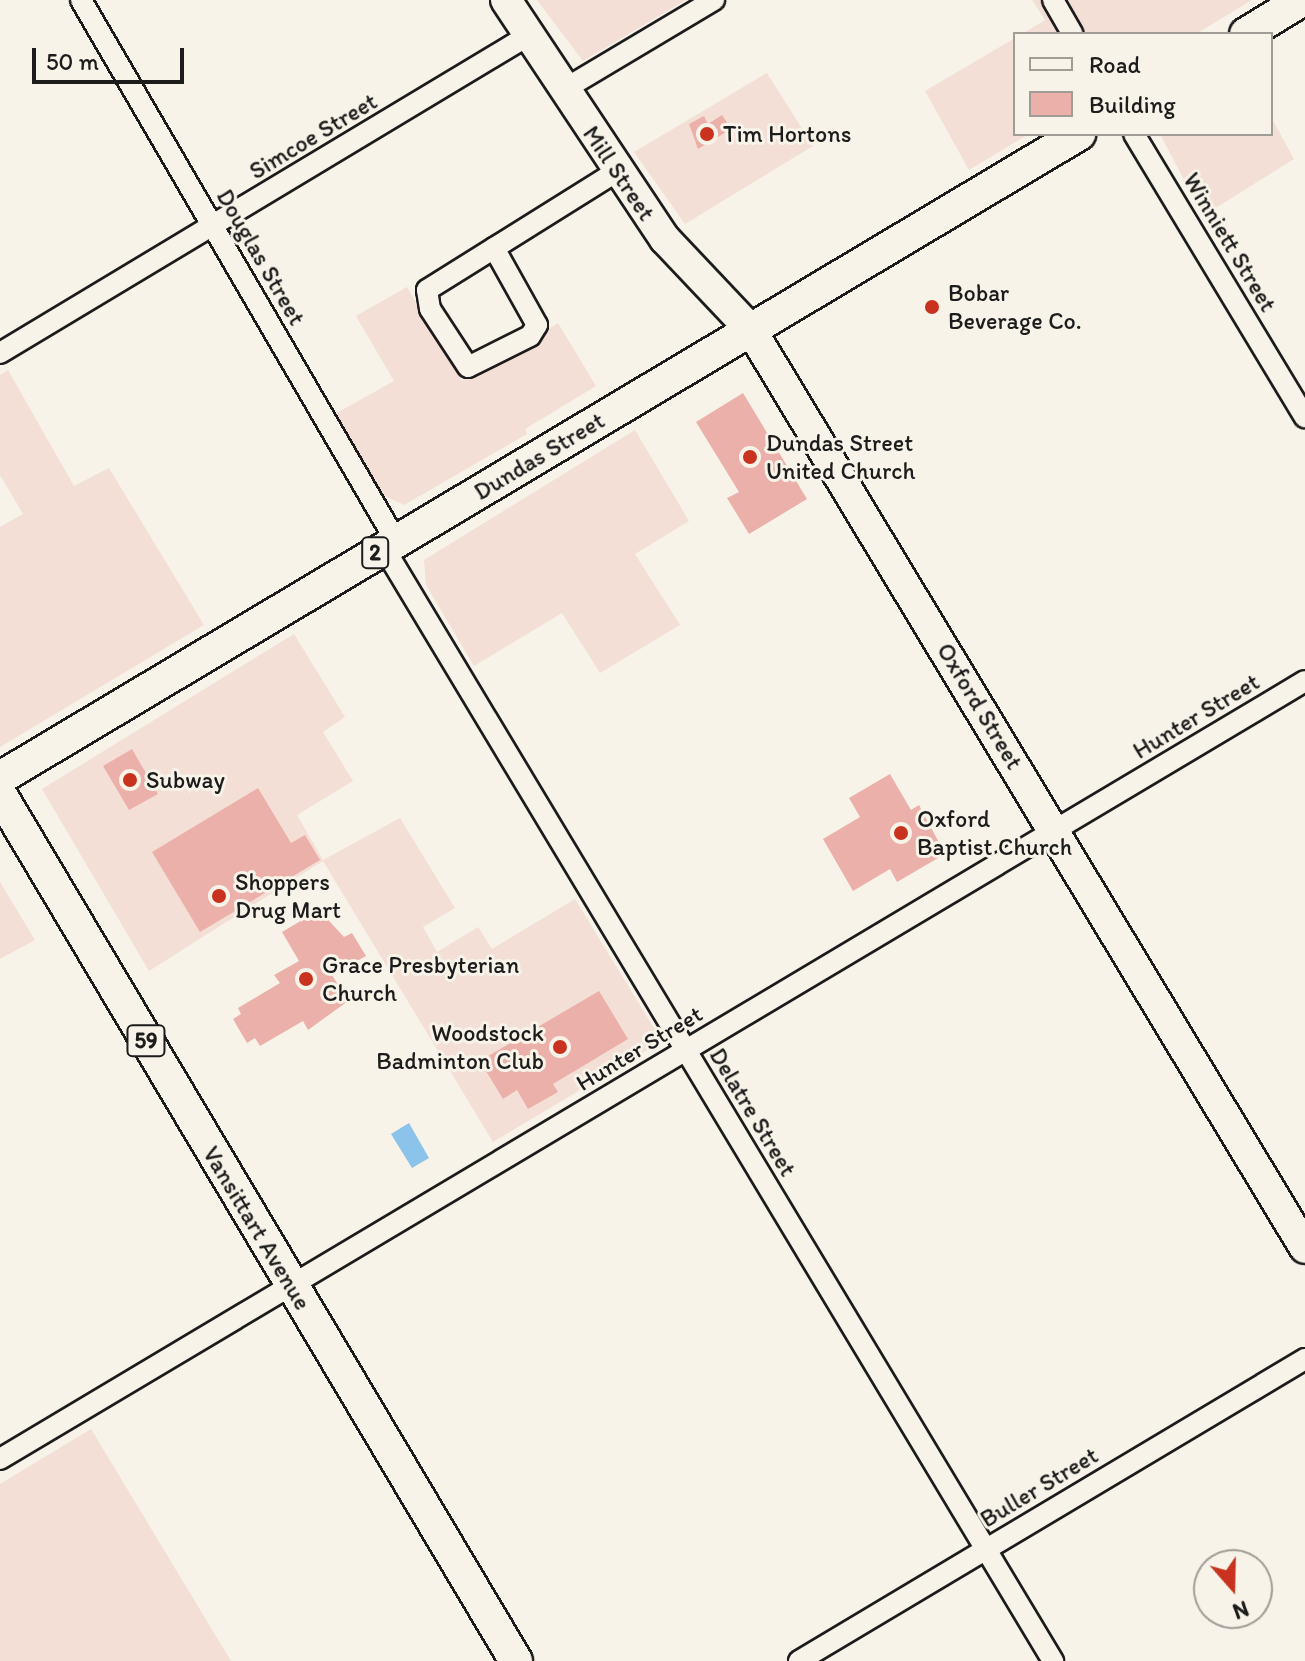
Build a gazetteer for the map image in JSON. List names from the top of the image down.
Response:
{
  "streets": {
    "main road": [
      "Mill Street",
      "Dundas Street",
      "2",
      "Oxford Street",
      "59",
      "Vansittart Avenue"
    ],
    "street": [
      "Simcoe Street",
      "Winniett Street",
      "Douglas Street",
      "Hunter Street",
      "Delatre Street",
      "Buller Street"
    ]
  },
  "crossings": [
    ["Simcoe Street", "Mill Street"],
    ["Simcoe Street", "Douglas Street"],
    ["Mill Street", "Dundas Street"],
    ["Mill Street", "Oxford Street"],
    ["Douglas Street", "Dundas Street"],
    ["Douglas Street", "Delatre Street"],
    ["Dundas Street", "Oxford Street"],
    ["Dundas Street", "Delatre Street"],
    ["Oxford Street", "Hunter Street"],
    ["Hunter Street", "Delatre Street"],
    ["Hunter Street", "Vansittart Avenue"],
    ["Delatre Street", "Buller Street"]
  ],
  "places": [
    "Tim Hortons",
    "Bobar Beverage Co.",
    "Dundas Street United Church",
    "Subway",
    "Oxford Baptist Church",
    "Shoppers Drug Mart",
    "Grace Presbyterian Church",
    "Woodstock Badminton Club"
  ],
  "legend": ["Road", "Building"],
  "scale_bar": "50 m",
  "north": "bottom"
}
